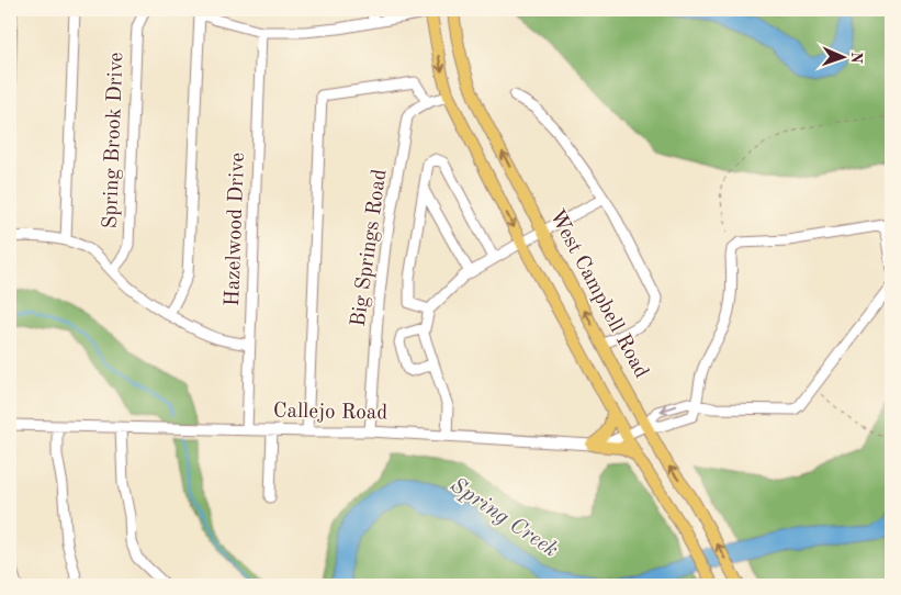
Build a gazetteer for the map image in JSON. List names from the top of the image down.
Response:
{
  "streets": {
    "main road": ["West Campbell Road"],
    "street": [
      "Spring Brook Drive",
      "Hazelwood Drive",
      "Big Springs Road",
      "Callejo Road"
    ]
  },
  "crossings": [
    ["Hazelwood Drive", "Callejo Road"],
    ["Big Springs Road", "West Campbell Road"],
    ["Big Springs Road", "Callejo Road"],
    ["West Campbell Road", "Callejo Road"]
  ],
  "water": ["Spring Creek"],
  "north": "right"
}
